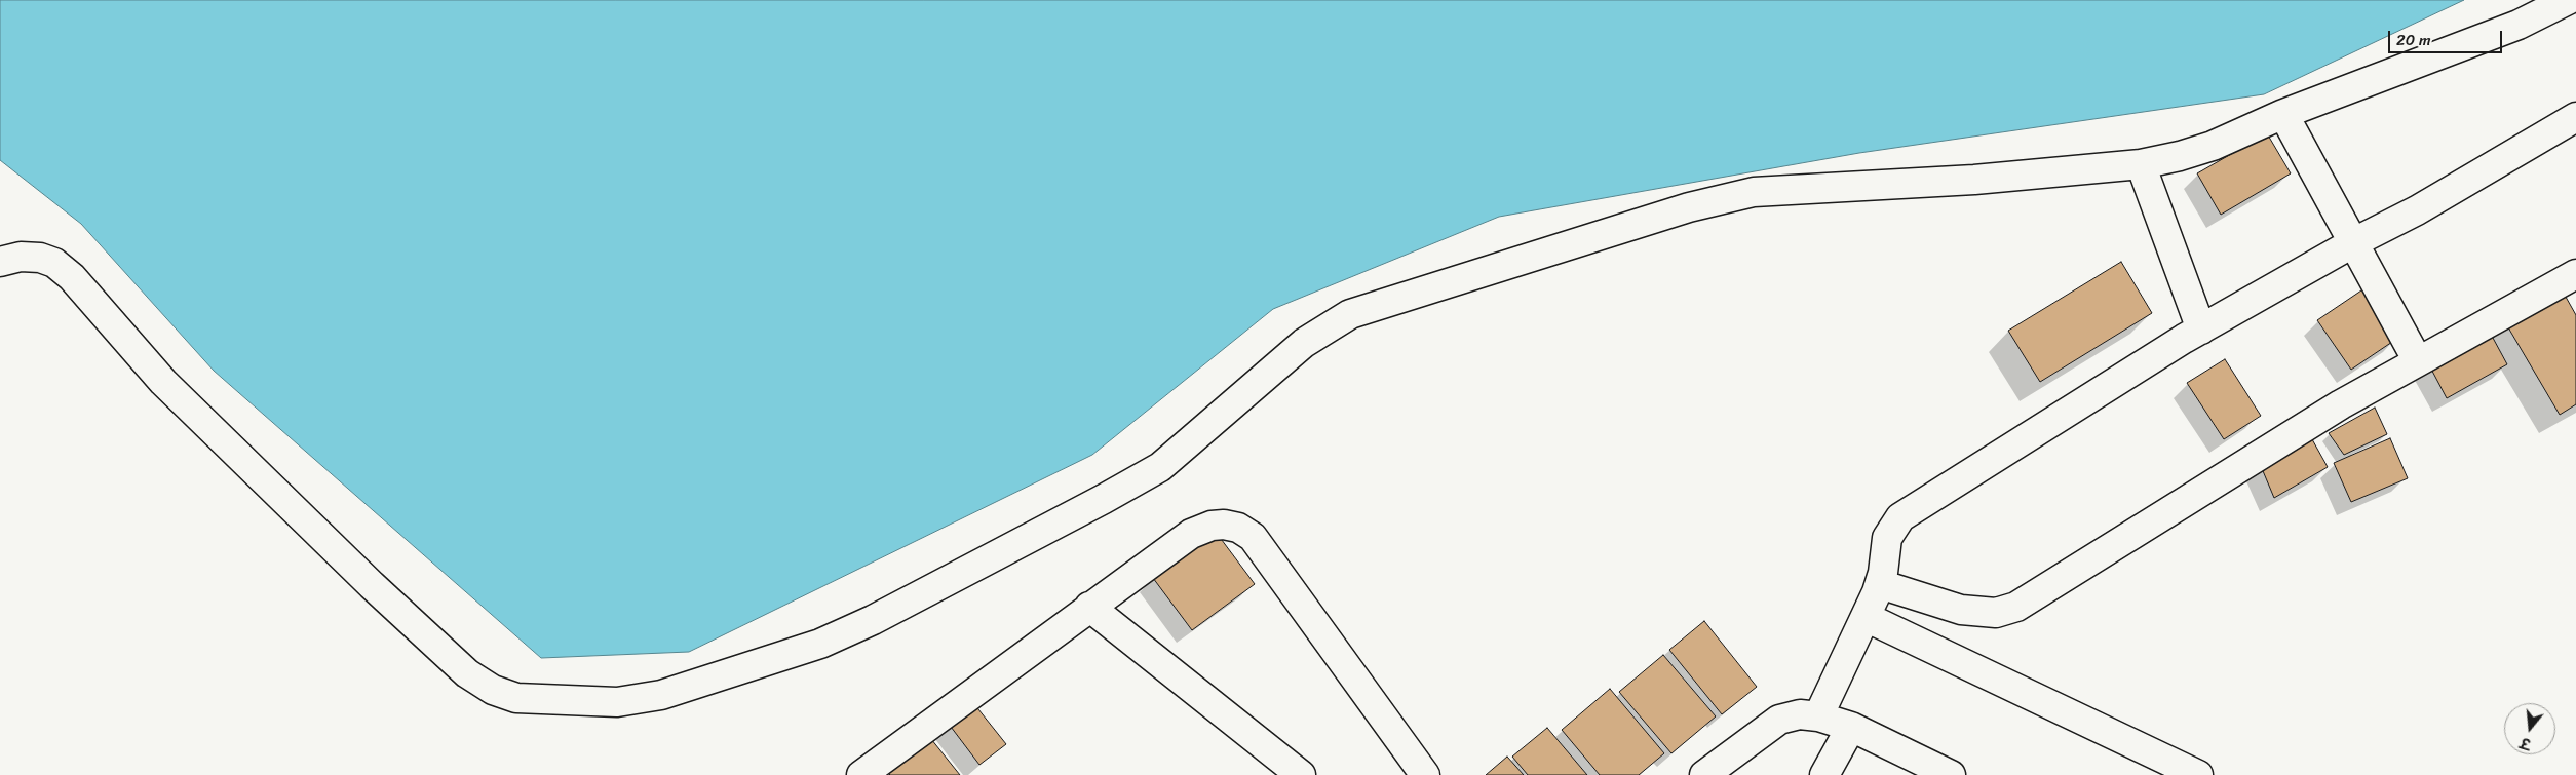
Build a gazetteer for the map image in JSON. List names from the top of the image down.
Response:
{
  "scale_bar": "20 m",
  "north": "bottom"
}
